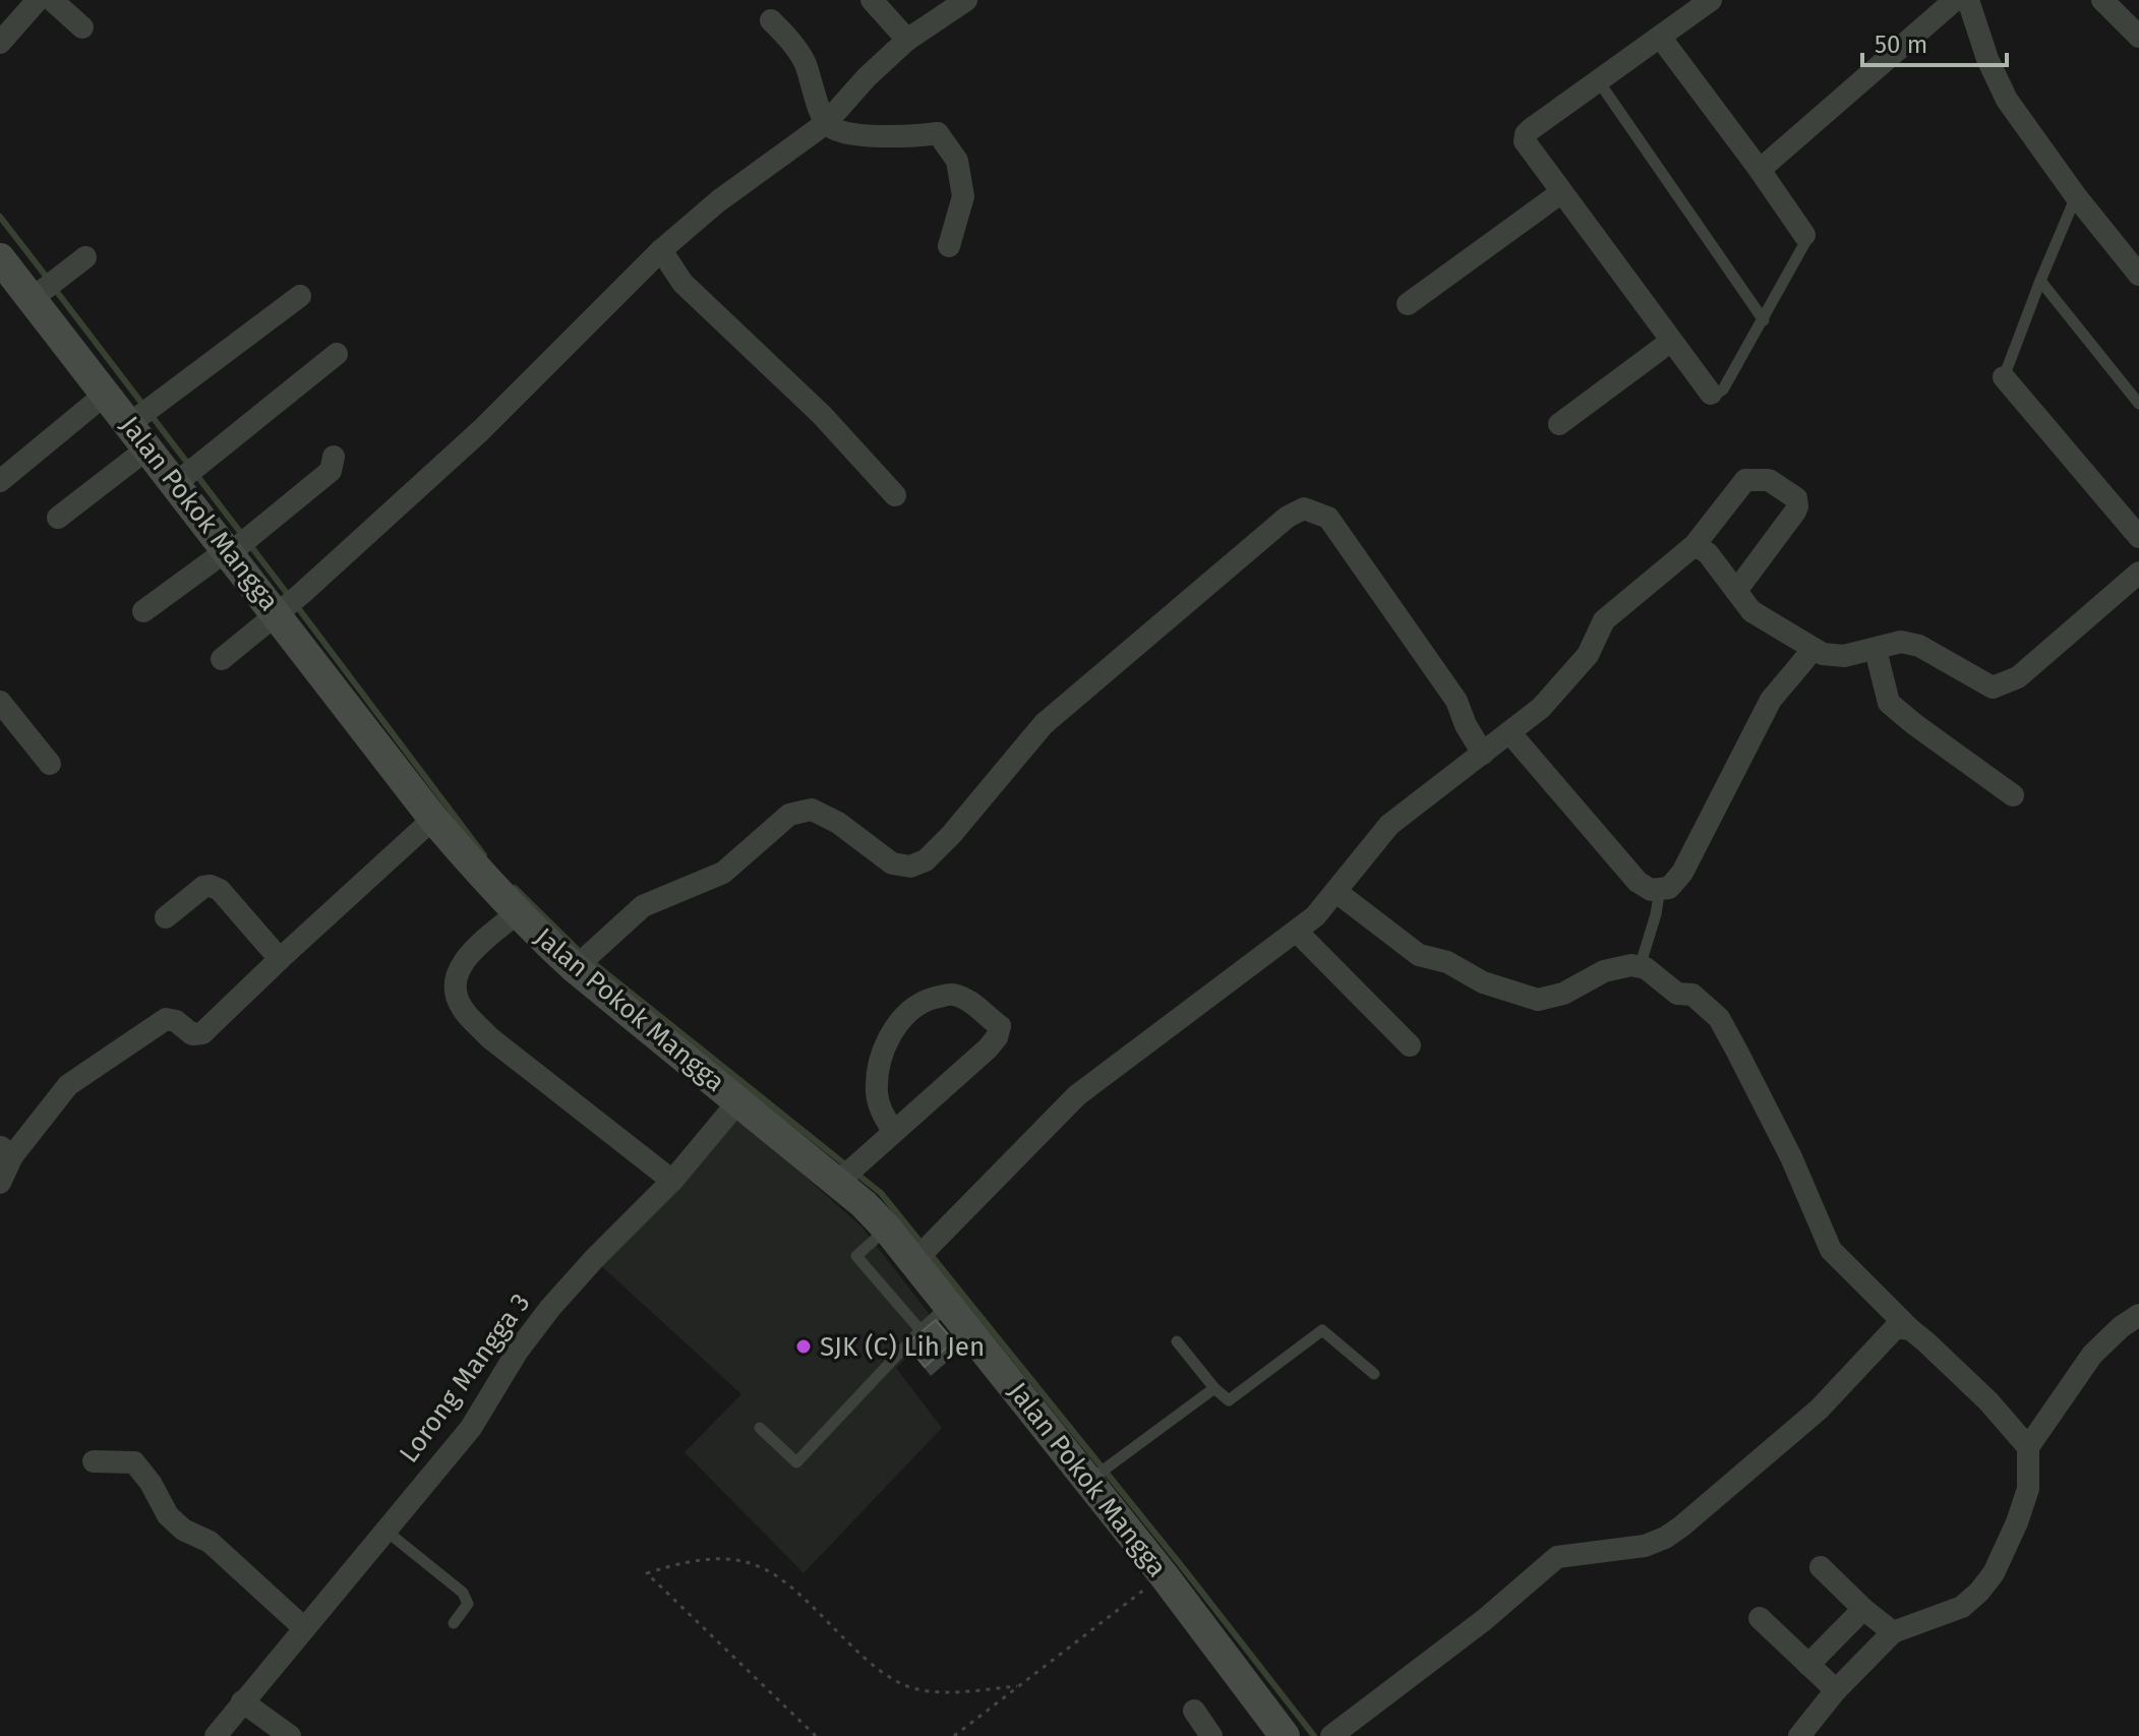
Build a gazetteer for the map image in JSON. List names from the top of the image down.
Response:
{
  "streets": {
    "main road": ["Jalan Pokok Mangga"],
    "street": ["Lorong Mangga 3"]
  },
  "crossings": [
    ["Jalan Pokok Mangga", "Lorong Mangga 3"]
  ],
  "places": ["SJK (C) Lih Jen"],
  "scale_bar": "50 m"
}
